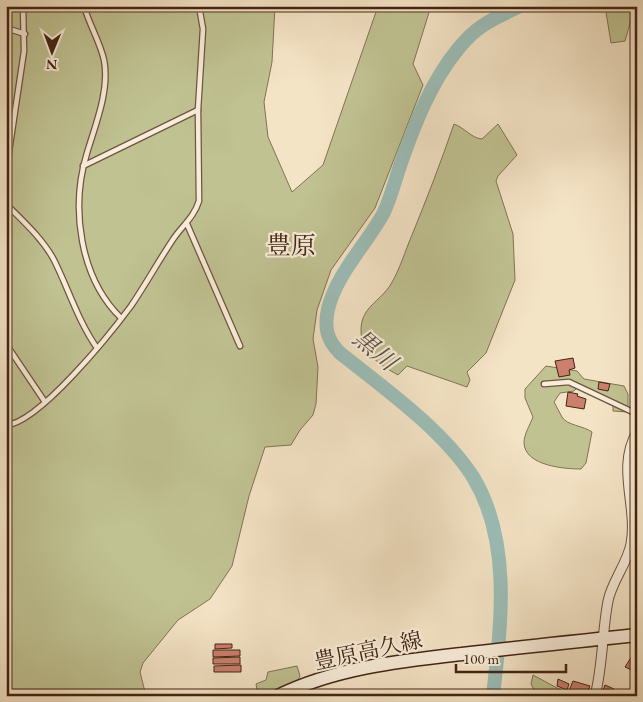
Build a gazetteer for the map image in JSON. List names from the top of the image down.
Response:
{
  "streets": {
    "main road": ["豊原高久線"]
  },
  "districts": ["豊原"],
  "water": ["黒川"],
  "scale_bar": "100 m",
  "north": "bottom"
}
